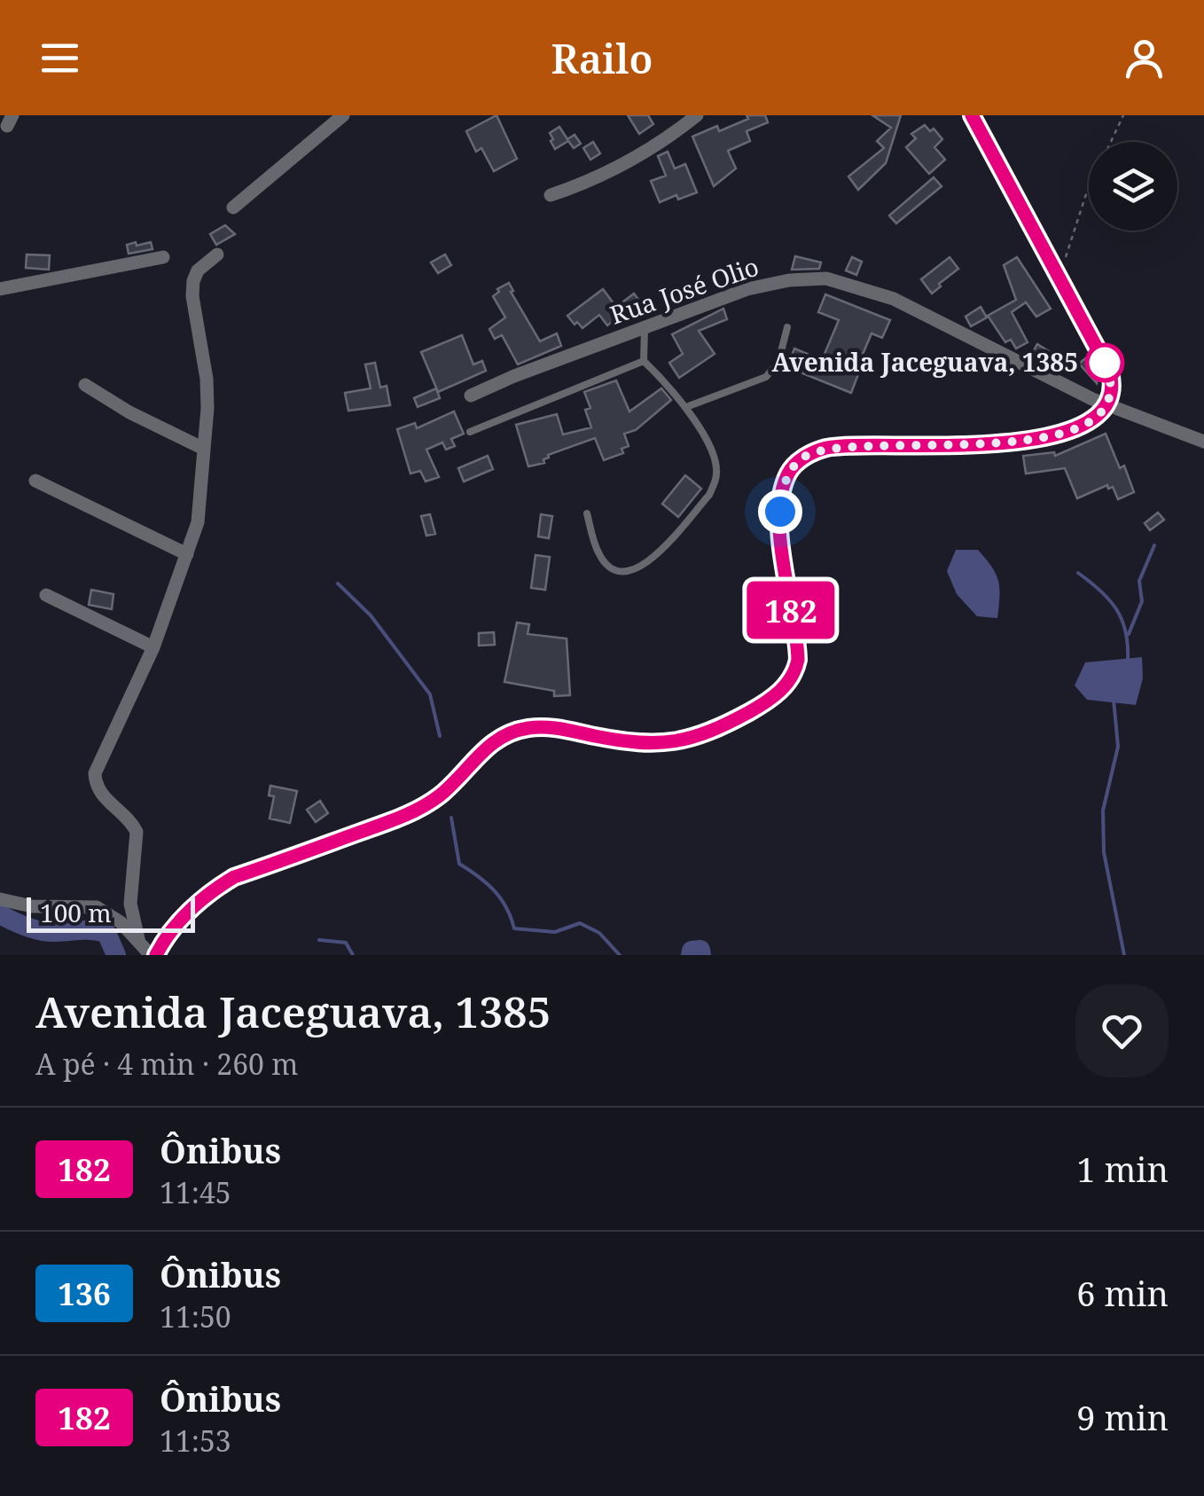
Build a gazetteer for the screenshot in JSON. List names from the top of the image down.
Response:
{
  "streets": {
    "street": ["Rua José Olio"]
  },
  "places": ["Avenida Jaceguava, 1385"],
  "lines": ["bus line 182"],
  "scale_bar": "100 m",
  "page": {
    "header": "Railo",
    "on_map": "182",
    "scale": "100 m",
    "heading": ["Avenida Jaceguava, 1385", "A pé · 4 min · 260 m"],
    "list": [
      {
        "mark": "182",
        "name": "Ônibus",
        "note": "11:45",
        "value": "1 min"
      },
      {
        "mark": "136",
        "name": "Ônibus",
        "note": "11:50",
        "value": "6 min"
      },
      {
        "mark": "182",
        "name": "Ônibus",
        "note": "11:53",
        "value": "9 min"
      }
    ]
  }
}
